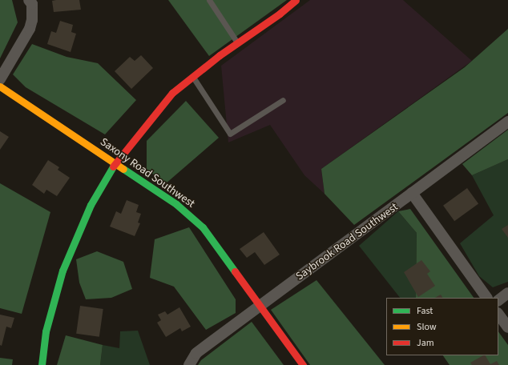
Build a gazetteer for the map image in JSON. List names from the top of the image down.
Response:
{
  "streets": {
    "street": ["Saxony Road Southwest", "Saybrook Road Southwest"]
  },
  "crossings": [
    ["Saxony Road Southwest", "Saybrook Road Southwest"]
  ],
  "legend": ["Fast", "Slow", "Jam"]
}
